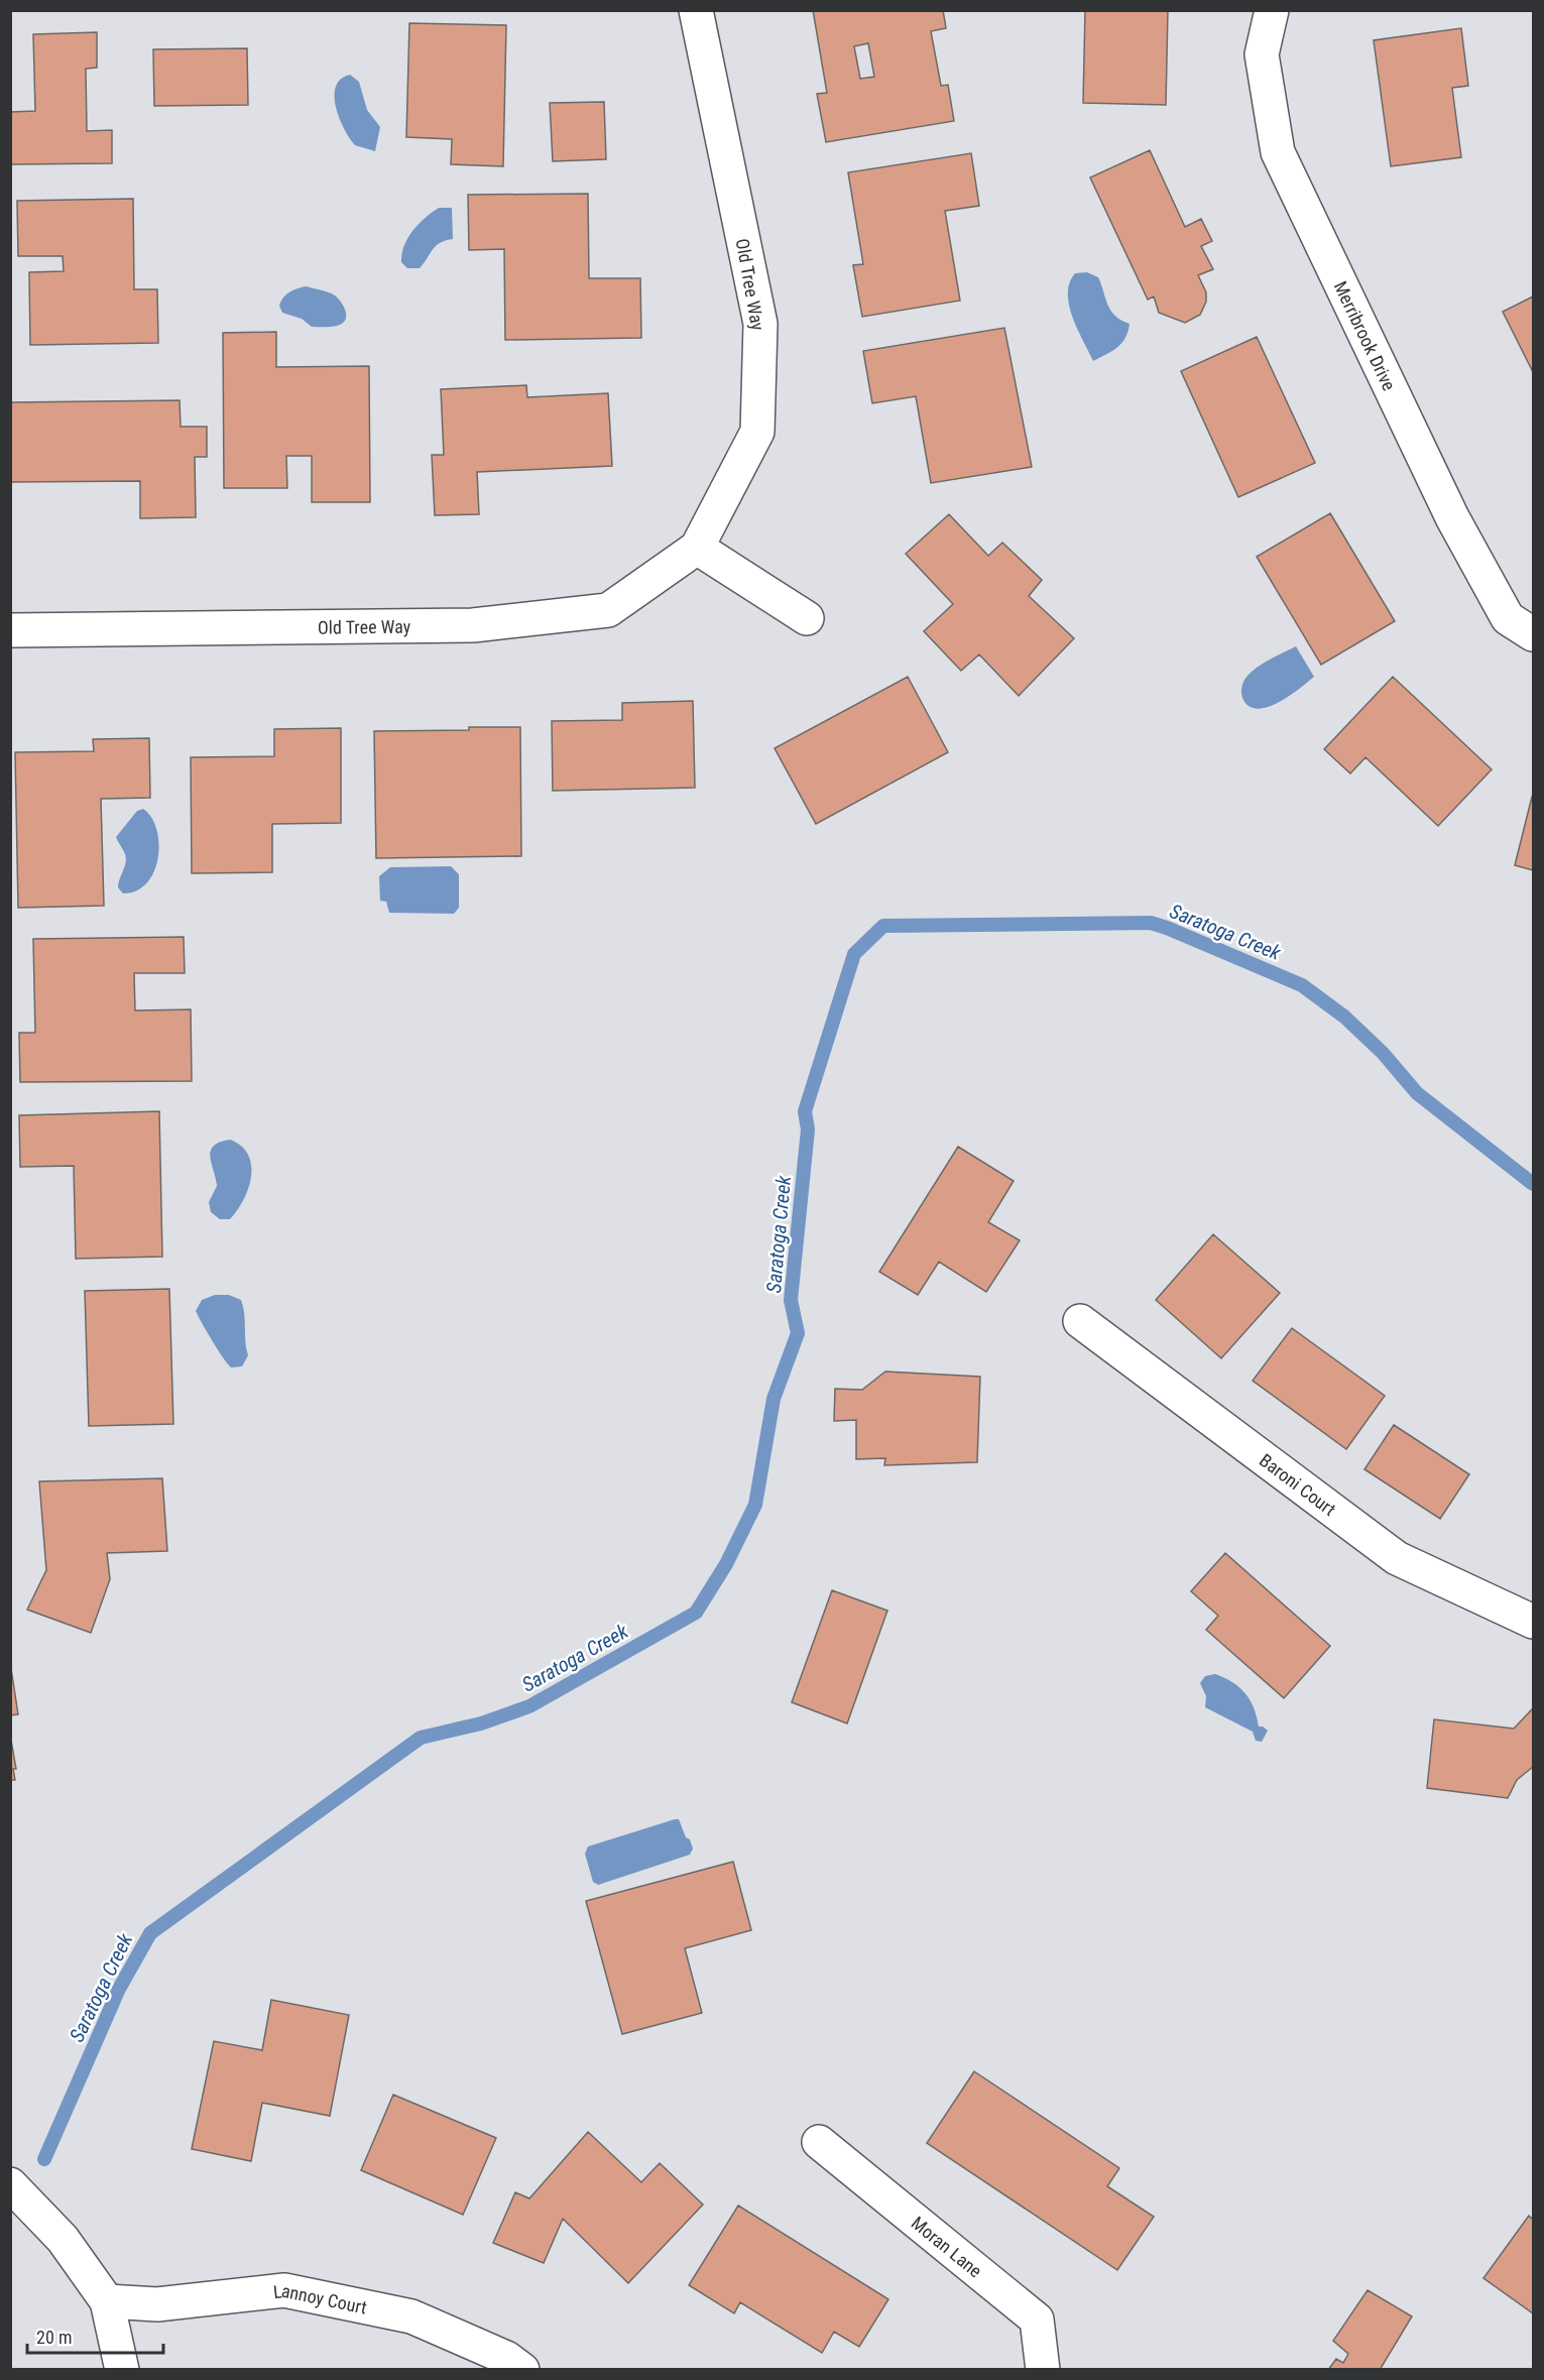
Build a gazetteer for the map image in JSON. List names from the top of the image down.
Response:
{
  "streets": {
    "street": [
      "Old Tree Way",
      "Merribrook Drive",
      "Baroni Court",
      "Moran Lane",
      "Lannoy Court"
    ]
  },
  "water": ["Saratoga Creek"],
  "scale_bar": "20 m"
}
